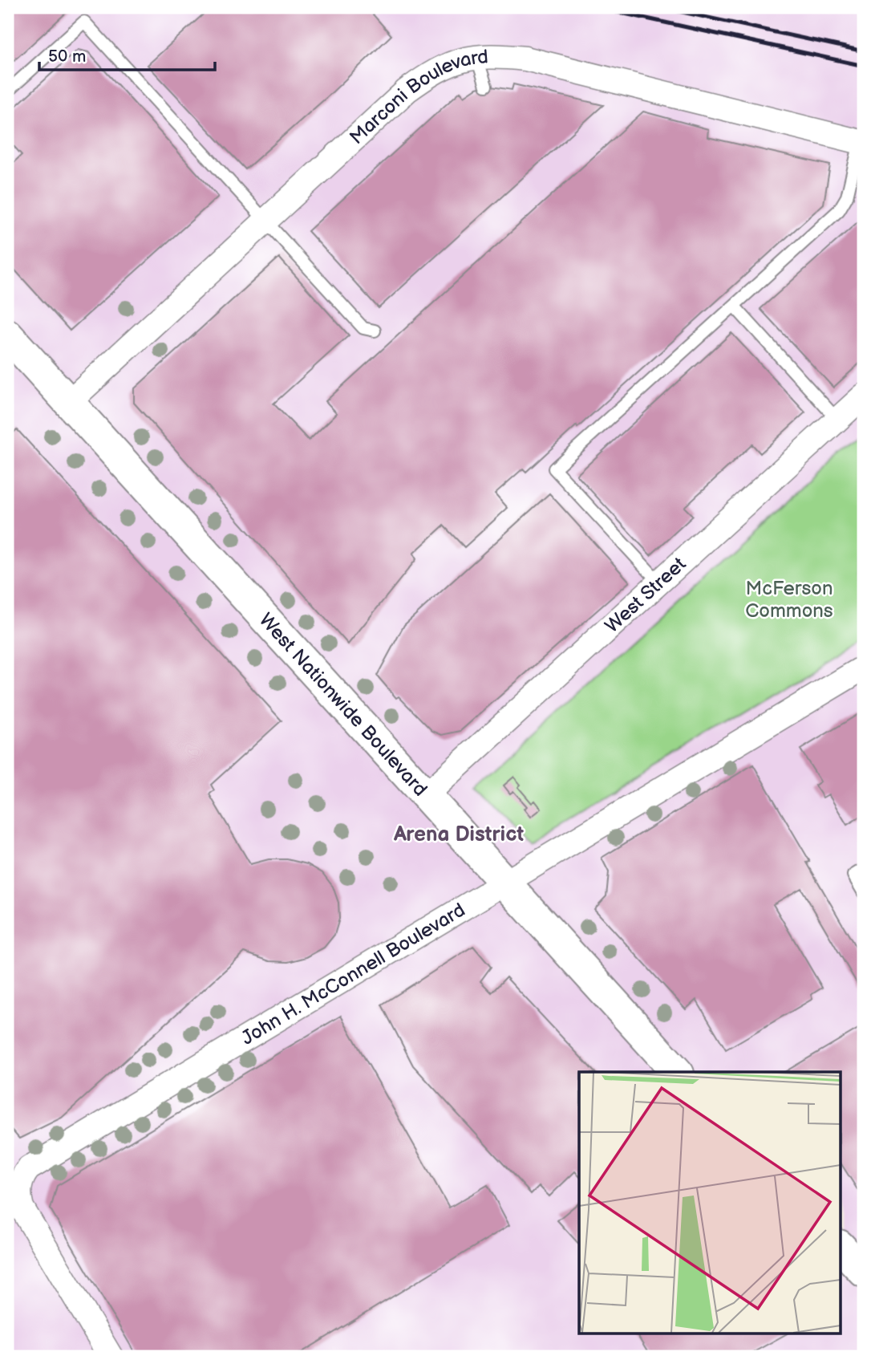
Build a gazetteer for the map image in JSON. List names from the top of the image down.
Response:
{
  "streets": {
    "street": [
      "Marconi Boulevard",
      "West Street",
      "West Nationwide Boulevard",
      "John H. McConnell Boulevard"
    ]
  },
  "crossings": [
    ["Marconi Boulevard", "West Nationwide Boulevard"],
    ["West Street", "West Nationwide Boulevard"],
    ["West Nationwide Boulevard", "John H. McConnell Boulevard"]
  ],
  "districts": ["Arena District"],
  "parks": ["McFerson Commons"],
  "scale_bar": "50 m"
}
